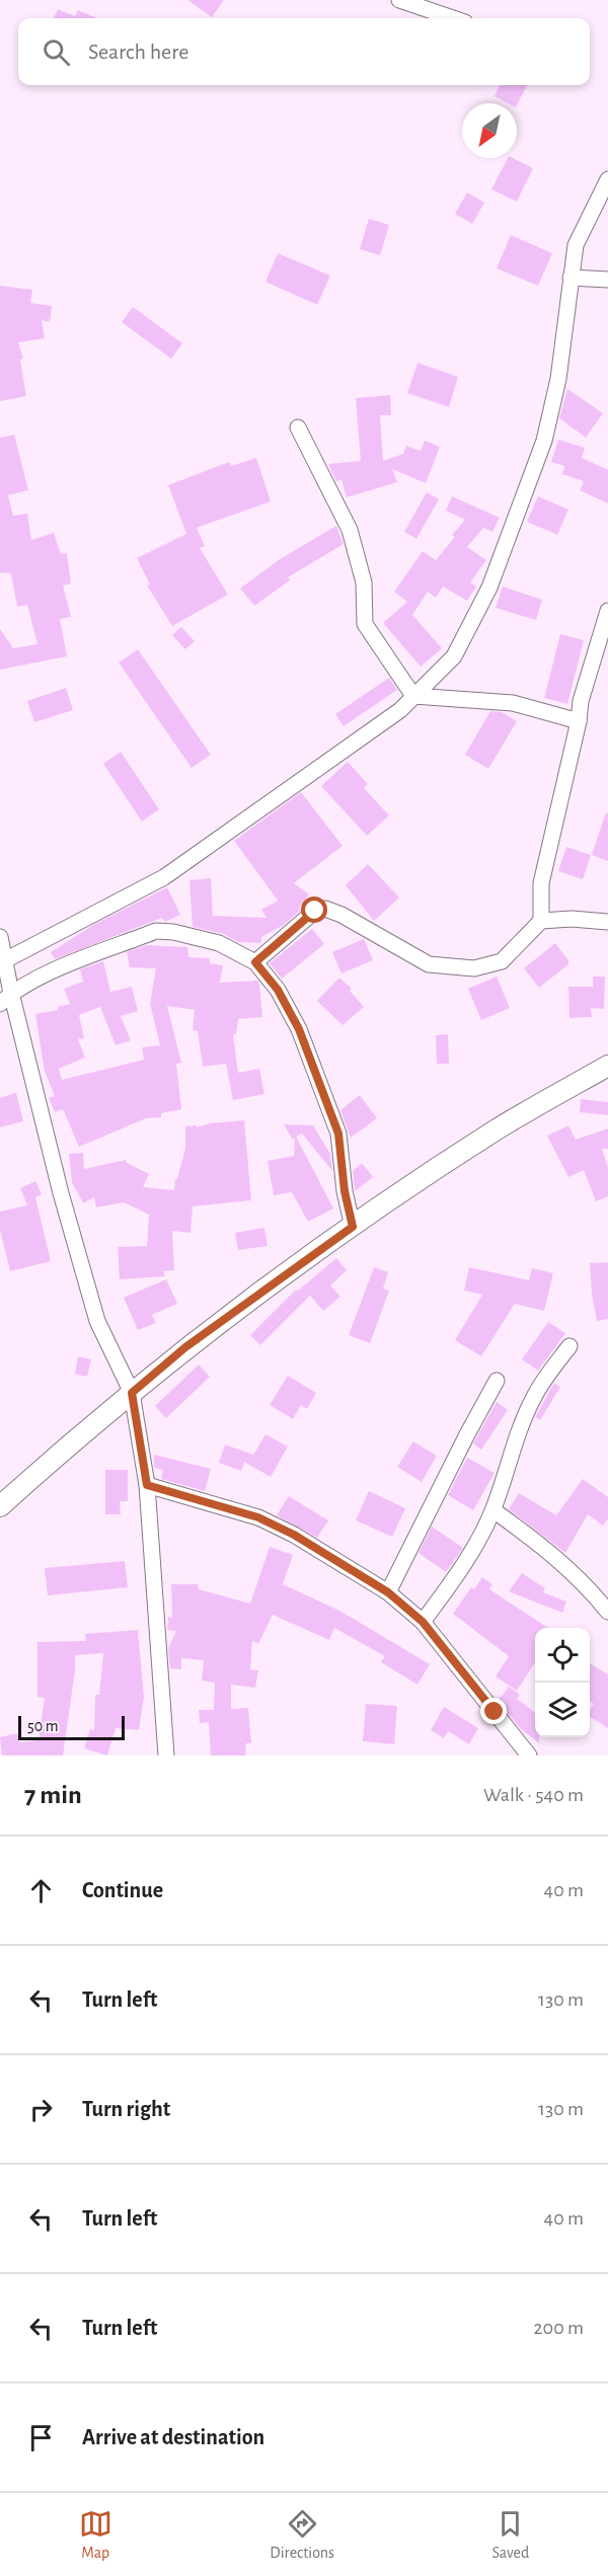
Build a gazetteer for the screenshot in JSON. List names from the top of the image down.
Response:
{
  "scale_bar": "50 m",
  "north": "bottom left",
  "page": {
    "search": "Search here",
    "scale": "50 m",
    "heading": ["7 min", "Walk · 540 m"],
    "list": [
      ["Continue", "40 m"],
      ["Turn left", "130 m"],
      ["Turn right", "130 m"],
      ["Turn left", "40 m"],
      ["Turn left", "200 m"],
      "Arrive at destination"
    ],
    "nav": ["Map", "Directions", "Saved"]
  }
}
